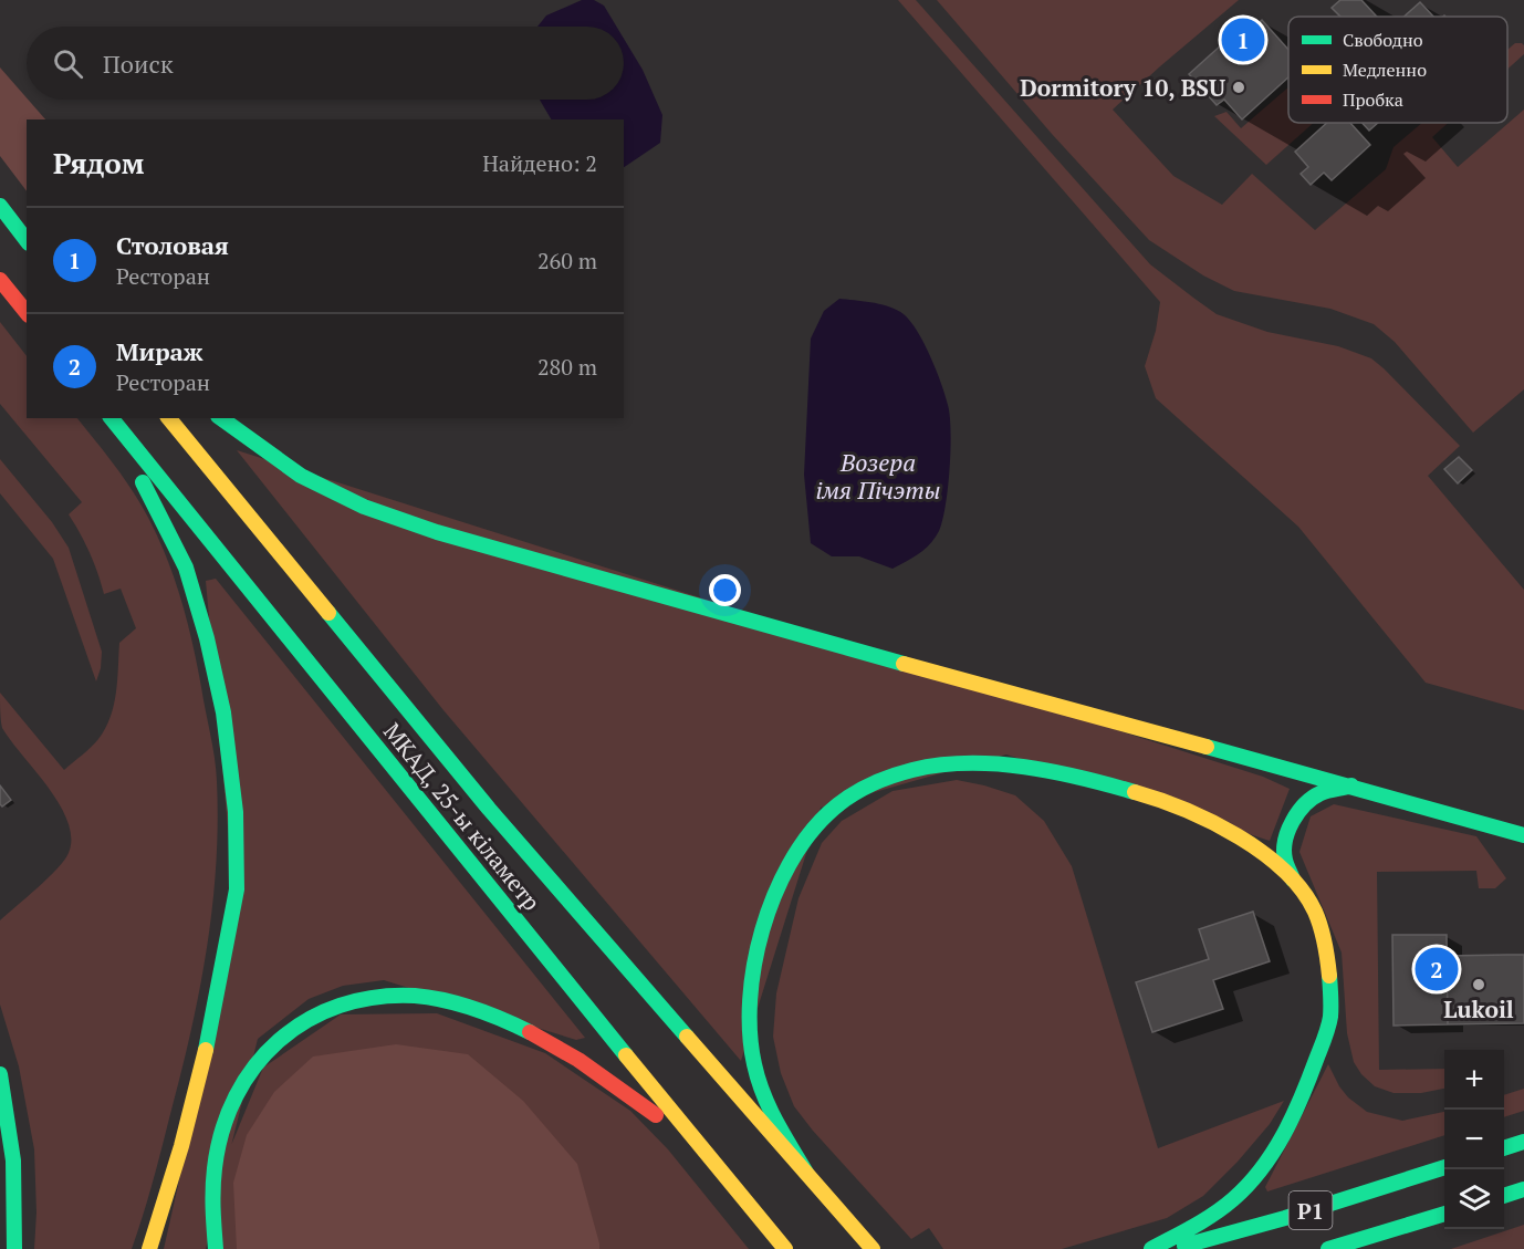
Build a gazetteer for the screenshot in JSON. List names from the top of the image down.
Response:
{
  "streets": {
    "main road": ["МКАД, 25-ы кіламетр", "Р1"]
  },
  "water": ["Возера імя Пічэты"],
  "places": ["Dormitory 10, BSU", "Lukoil"],
  "legend": ["Свободно", "Медленно", "Пробка"],
  "page": {
    "pins": ["1", "2"],
    "search": "Поиск",
    "heading": ["Рядом", "Найдено: 2"],
    "list": [
      {
        "mark": "1",
        "name": "Столовая",
        "note": "Ресторан",
        "value": "260 m"
      },
      {
        "mark": "2",
        "name": "Мираж",
        "note": "Ресторан",
        "value": "280 m"
      }
    ],
    "map_buttons": ["+", "−"]
  }
}
